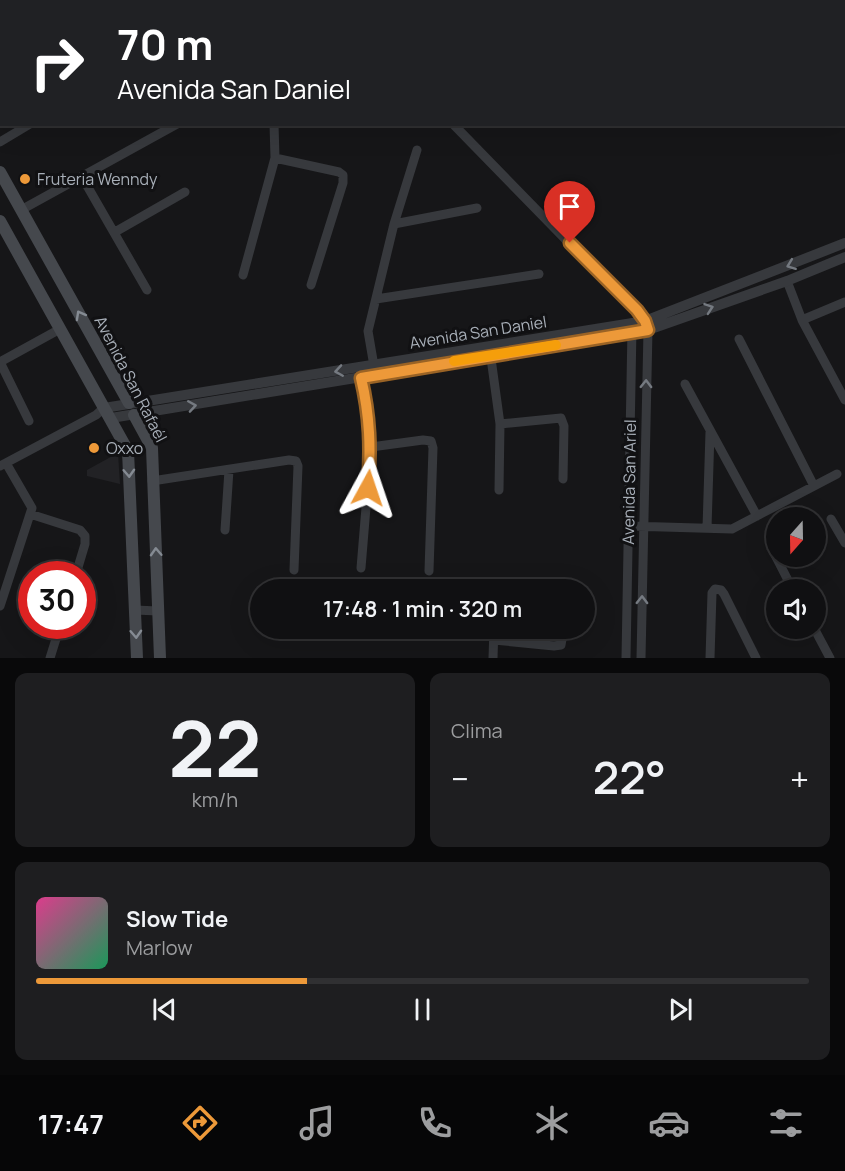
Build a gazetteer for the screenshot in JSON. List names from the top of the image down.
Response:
{
  "streets": {
    "main road": ["Avenida San Rafaél"],
    "street": ["Avenida San Daniel", "Avenida San Ariel"]
  },
  "crossings": [
    ["Avenida San Daniel", "Avenida San Rafaél"],
    ["Avenida San Daniel", "Avenida San Ariel"]
  ],
  "places": ["Fruteria Wenndy", "Oxxo"],
  "north": "bottom",
  "page": {
    "turn": ["70 m", "Avenida San Daniel"],
    "limit": "30",
    "trip": "17:48 · 1 min · 320 m",
    "tile": [
      ["22", "km/h"],
      "Clima"
    ],
    "heat": ["−", "22°", "+"],
    "song": ["Slow Tide", "Marlow"],
    "tabs": "17:47"
  }
}
